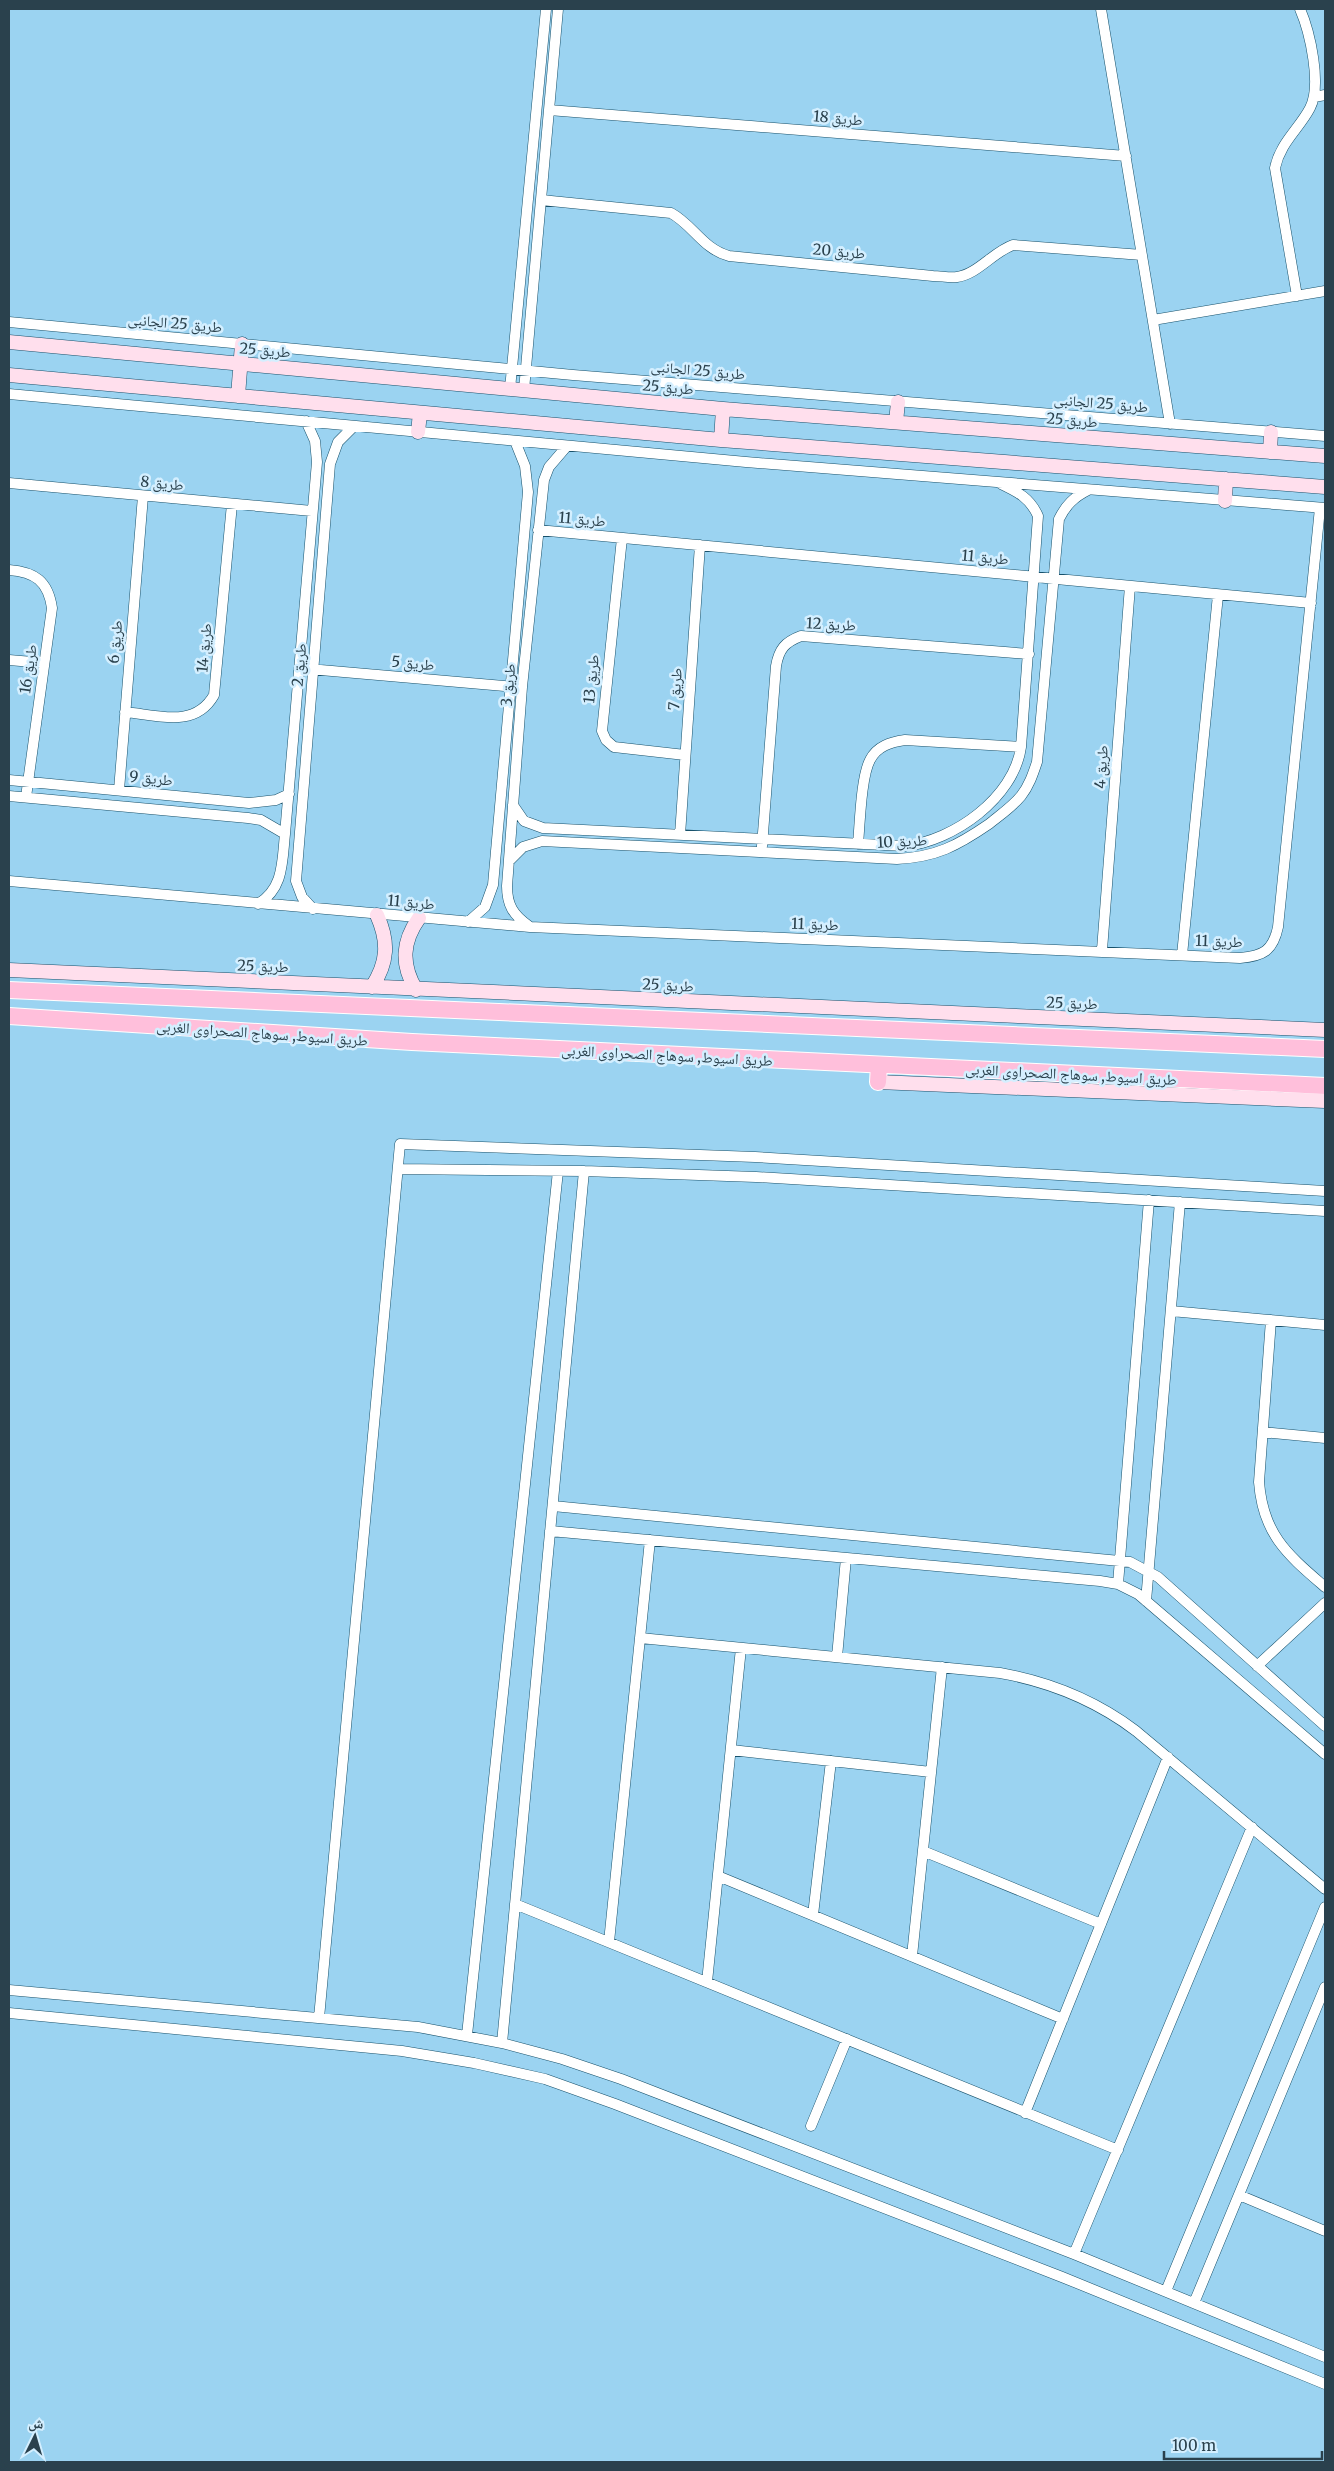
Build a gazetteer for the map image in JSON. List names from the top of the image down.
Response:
{
  "streets": {
    "main road": ["طريق اسيوط, سوهاج الصحراوى الغربى"],
    "street": [
      "طريق 18",
      "طريق 20",
      "طريق 25 الجانبى",
      "طريق 25",
      "طريق 8",
      "طريق 11",
      "طريق 12",
      "طريق 6",
      "طريق 14",
      "طريق 5",
      "طريق 2",
      "طريق 16",
      "طريق 13",
      "طريق 3",
      "طريق 7",
      "طريق 4",
      "طريق 9",
      "طريق 10"
    ]
  },
  "crossings": [
    ["طريق 8", "طريق 6"],
    ["طريق 8", "طريق 14"],
    ["طريق 8", "طريق 2"],
    ["طريق 11", "طريق 2"],
    ["طريق 11", "طريق 13"],
    ["طريق 11", "طريق 3"],
    ["طريق 11", "طريق 7"],
    ["طريق 11", "طريق 4"],
    ["طريق 11", "طريق 10"],
    ["طريق 12", "طريق 10"],
    ["طريق 6", "طريق 14"],
    ["طريق 6", "طريق 9"],
    ["طريق 5", "طريق 2"],
    ["طريق 5", "طريق 3"],
    ["طريق 2", "طريق 9"],
    ["طريق 16", "طريق 9"],
    ["طريق 13", "طريق 7"],
    ["طريق 3", "طريق 10"],
    ["طريق 7", "طريق 10"]
  ],
  "scale_bar": "100 m",
  "north": "top"
}
